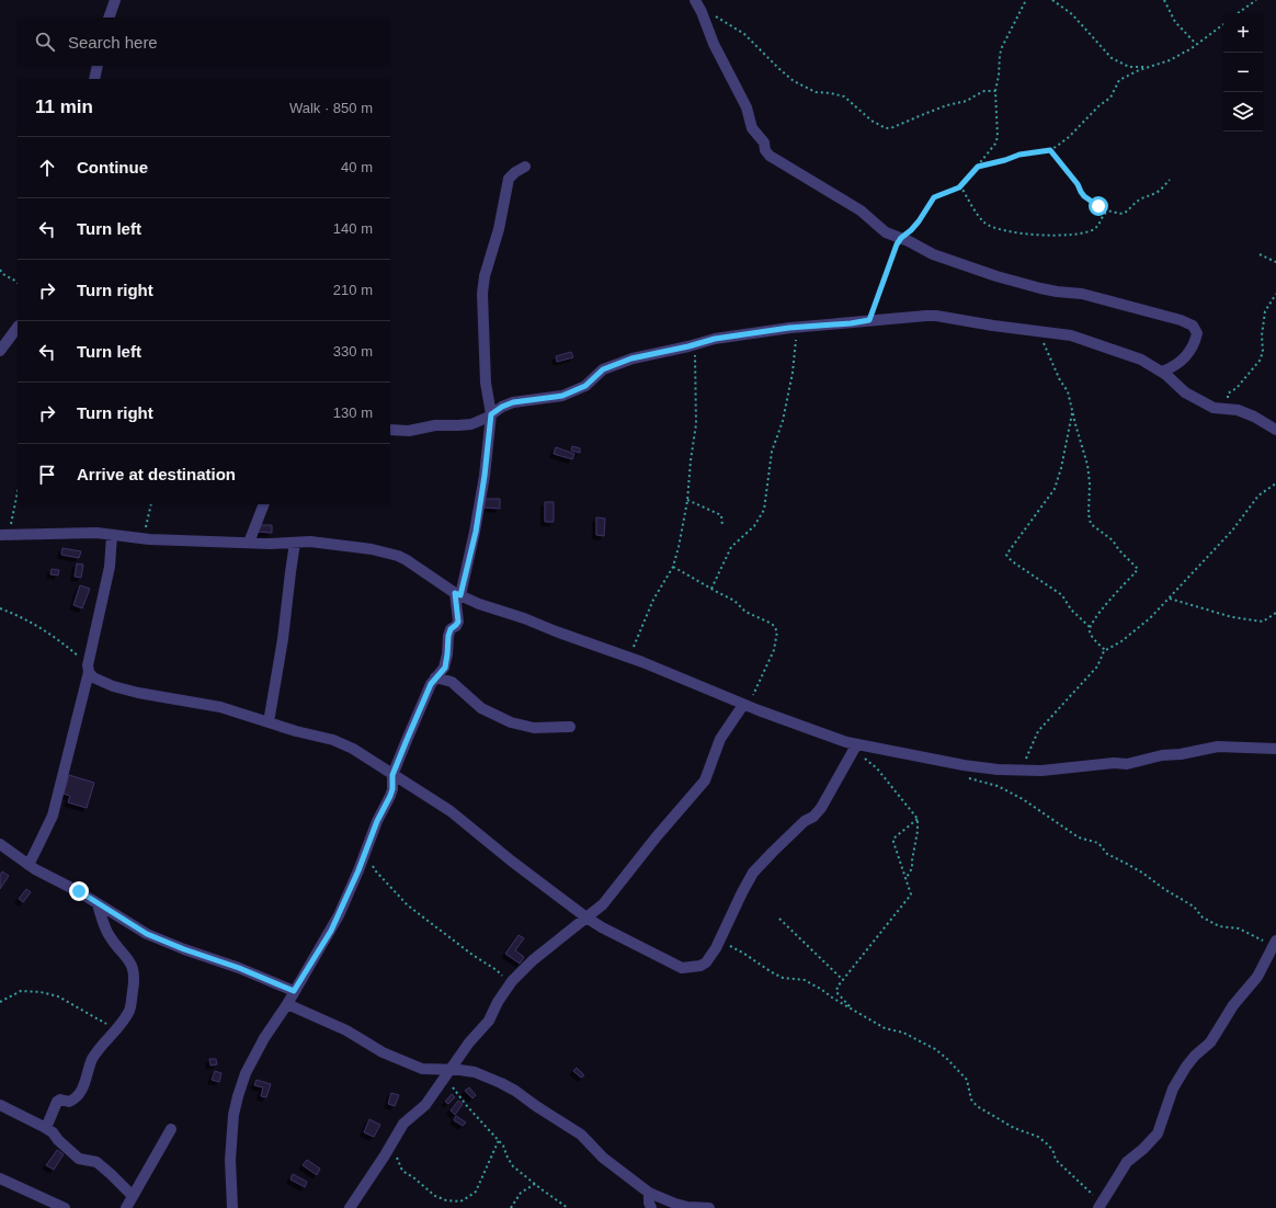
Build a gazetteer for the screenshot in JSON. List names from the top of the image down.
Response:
{
  "page": {
    "map_buttons": ["+", "−"],
    "search": "Search here",
    "heading": ["11 min", "Walk · 850 m"],
    "list": [
      ["Continue", "40 m"],
      ["Turn left", "140 m"],
      ["Turn right", "210 m"],
      ["Turn left", "330 m"],
      ["Turn right", "130 m"],
      "Arrive at destination"
    ]
  }
}
